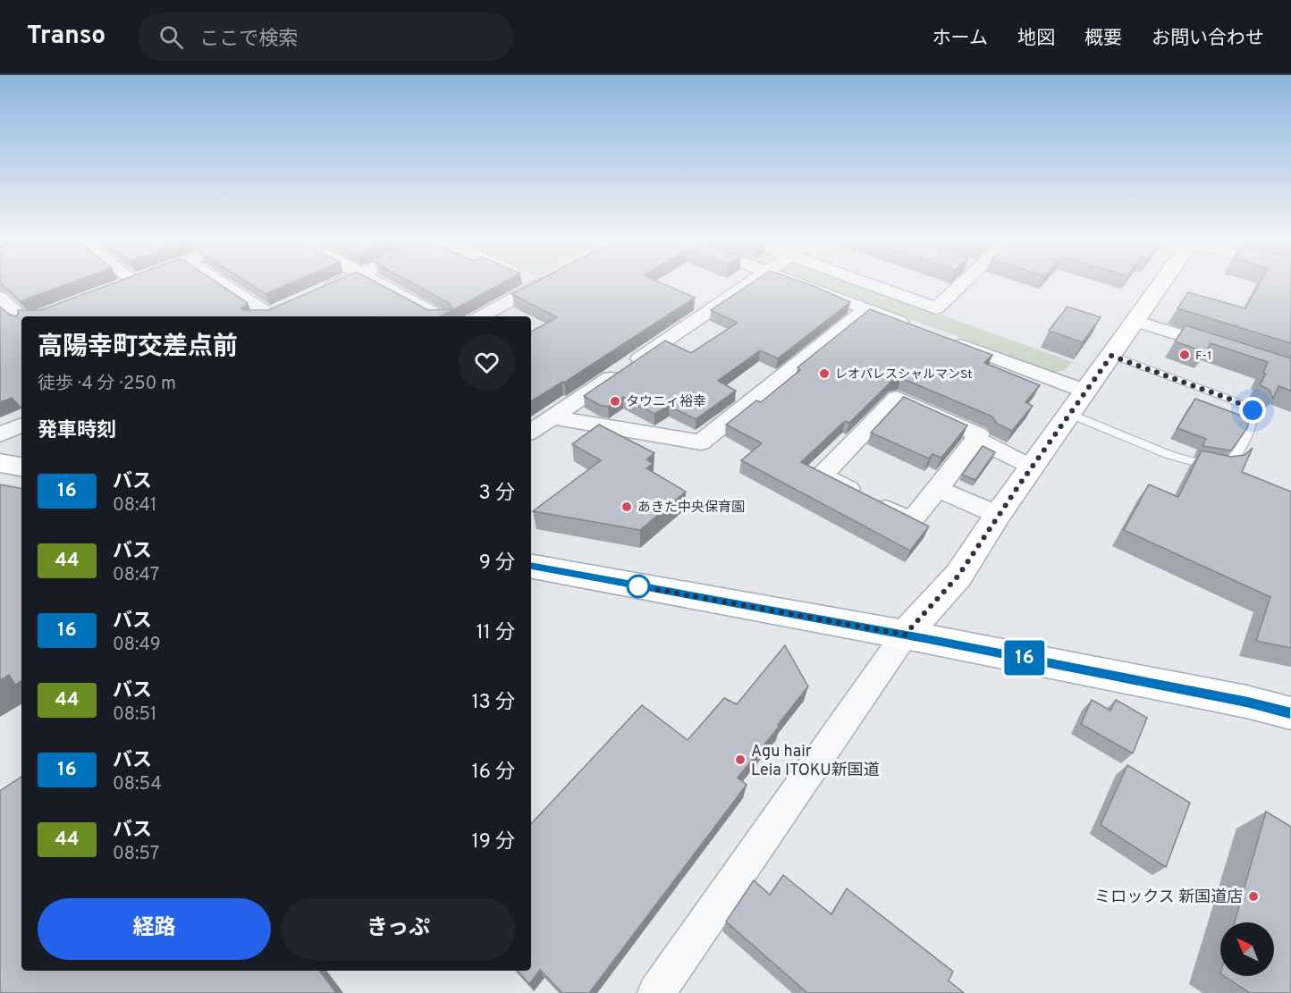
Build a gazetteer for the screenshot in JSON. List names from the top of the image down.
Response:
{
  "places": [
    "F-1",
    "レオパレスシャルマンSt",
    "タウニィ裕幸",
    "あきた中央保育園",
    "Agu hair Leia ITOKU新国道",
    "ミロックス 新国道店"
  ],
  "lines": ["bus line 16"],
  "north": "top left",
  "page": {
    "header": "Transo",
    "search": "ここで検索",
    "nav": [
      "ホーム",
      "地図",
      "概要",
      "お問い合わせ"
    ],
    "on_map": "16",
    "heading": [
      ["高陽幸町交差点前", "徒歩 · 4 分 · 250 m"],
      "発車時刻"
    ],
    "list": [
      {
        "mark": "16",
        "name": "バス",
        "note": "08:41",
        "value": "3 分"
      },
      {
        "mark": "44",
        "name": "バス",
        "note": "08:47",
        "value": "9 分"
      },
      {
        "mark": "16",
        "name": "バス",
        "note": "08:49",
        "value": "11 分"
      },
      {
        "mark": "44",
        "name": "バス",
        "note": "08:51",
        "value": "13 分"
      },
      {
        "mark": "16",
        "name": "バス",
        "note": "08:54",
        "value": "16 分"
      },
      {
        "mark": "44",
        "name": "バス",
        "note": "08:57",
        "value": "19 分"
      }
    ],
    "buttons": ["経路", "きっぷ"]
  }
}
